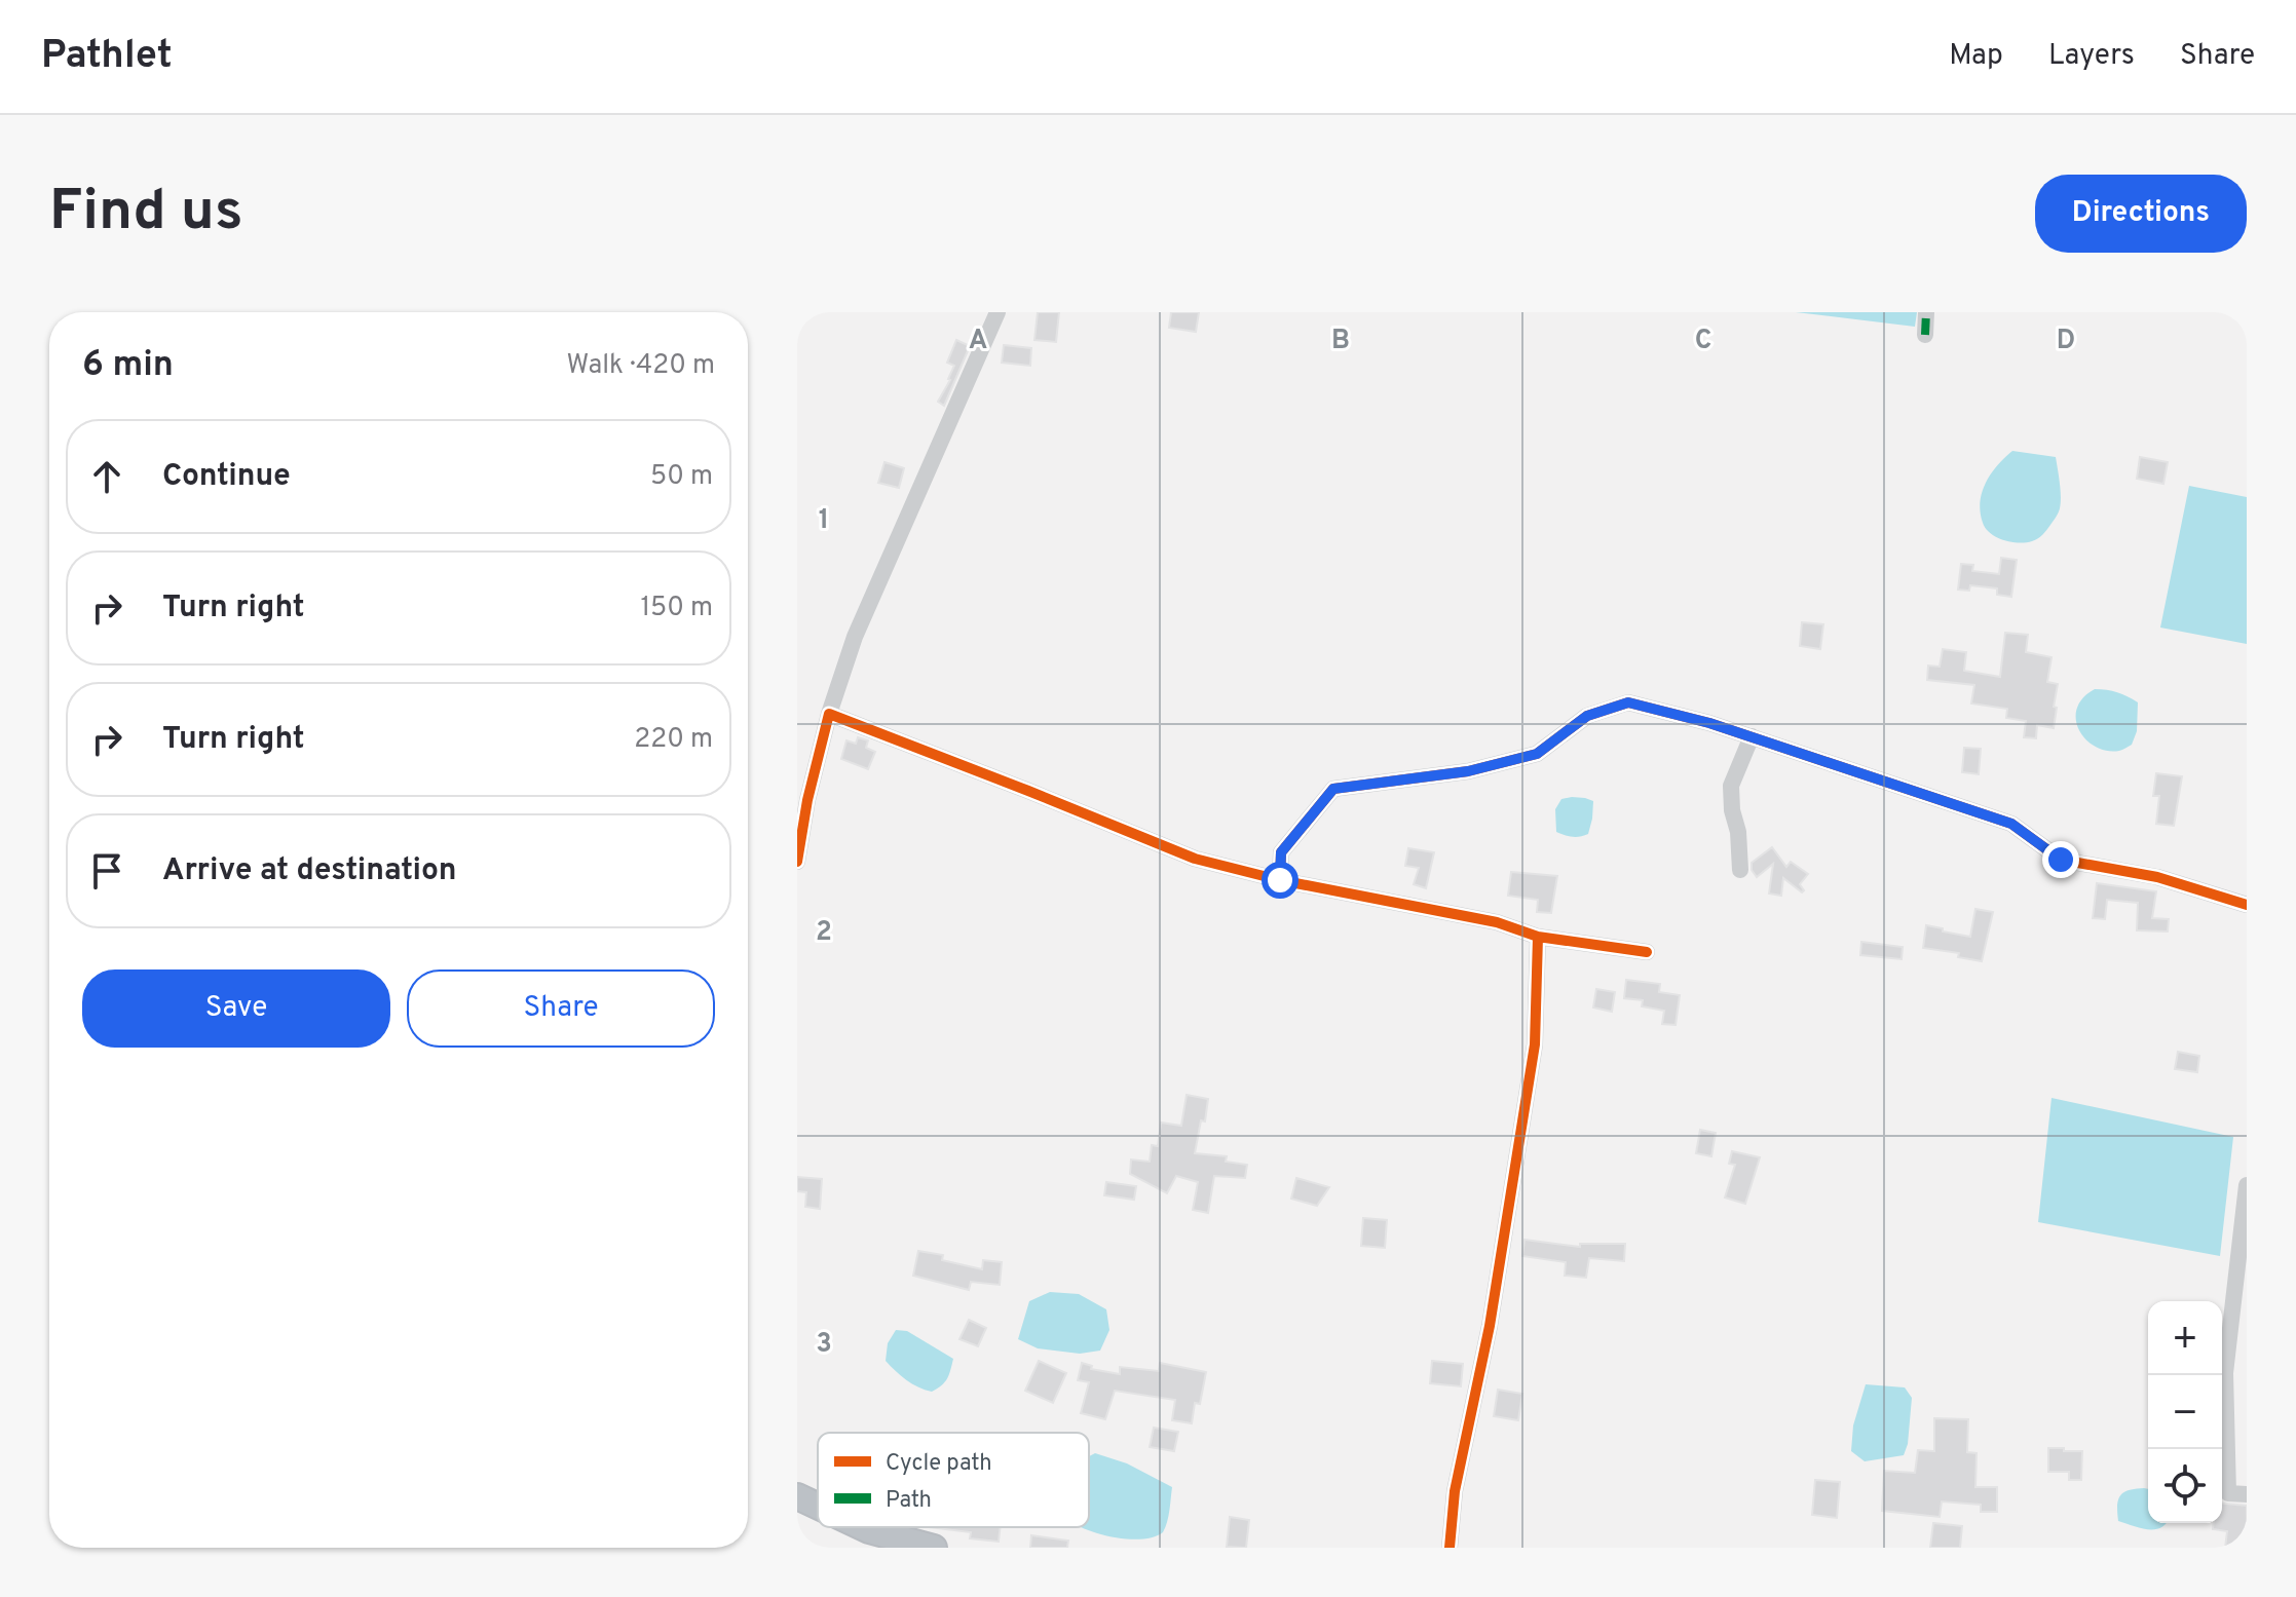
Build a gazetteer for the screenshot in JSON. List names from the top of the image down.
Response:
{
  "legend": ["Cycle path", "Path"],
  "page": {
    "header": "Pathlet",
    "nav": ["Map", "Layers", "Share"],
    "buttons": [
      "Directions",
      ["Save", "Share"]
    ],
    "title": "Find us",
    "heading": ["6 min", "Walk · 420 m"],
    "list": [
      ["Continue", "50 m"],
      ["Turn right", "150 m"],
      ["Turn right", "220 m"],
      "Arrive at destination"
    ],
    "map_buttons": ["+", "−"]
  },
  "grid": {
    "columns": [
      "A",
      "B",
      "C",
      "D"
    ],
    "rows": ["1", "2", "3"]
  }
}
